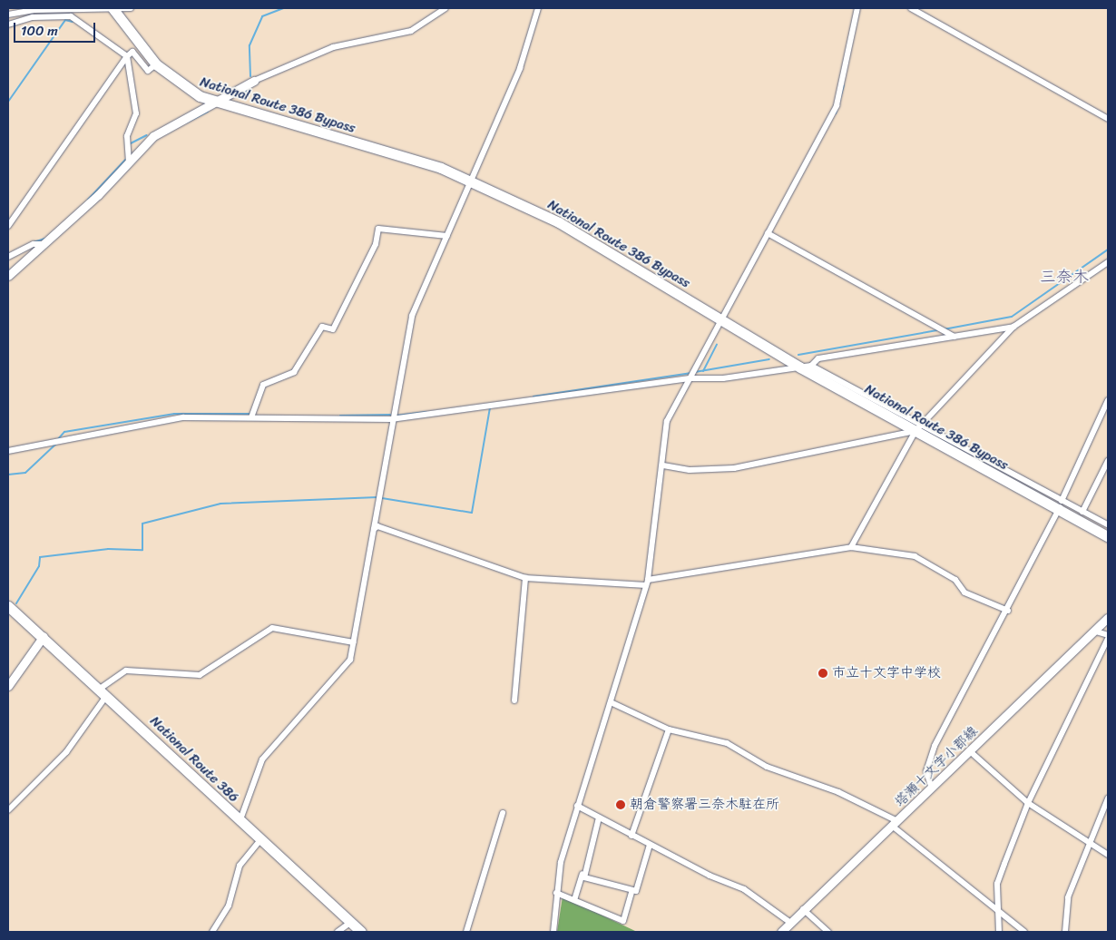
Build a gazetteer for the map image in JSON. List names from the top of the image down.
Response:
{
  "streets": {
    "highway": ["National Route 386 Bypass", "National Route 386"],
    "main road": ["塔瀬十文字小郡線"]
  },
  "districts": ["三奈木"],
  "places": ["市立十文字中学校", "朝倉警察署三奈木駐在所"],
  "scale_bar": "100 m"
}
